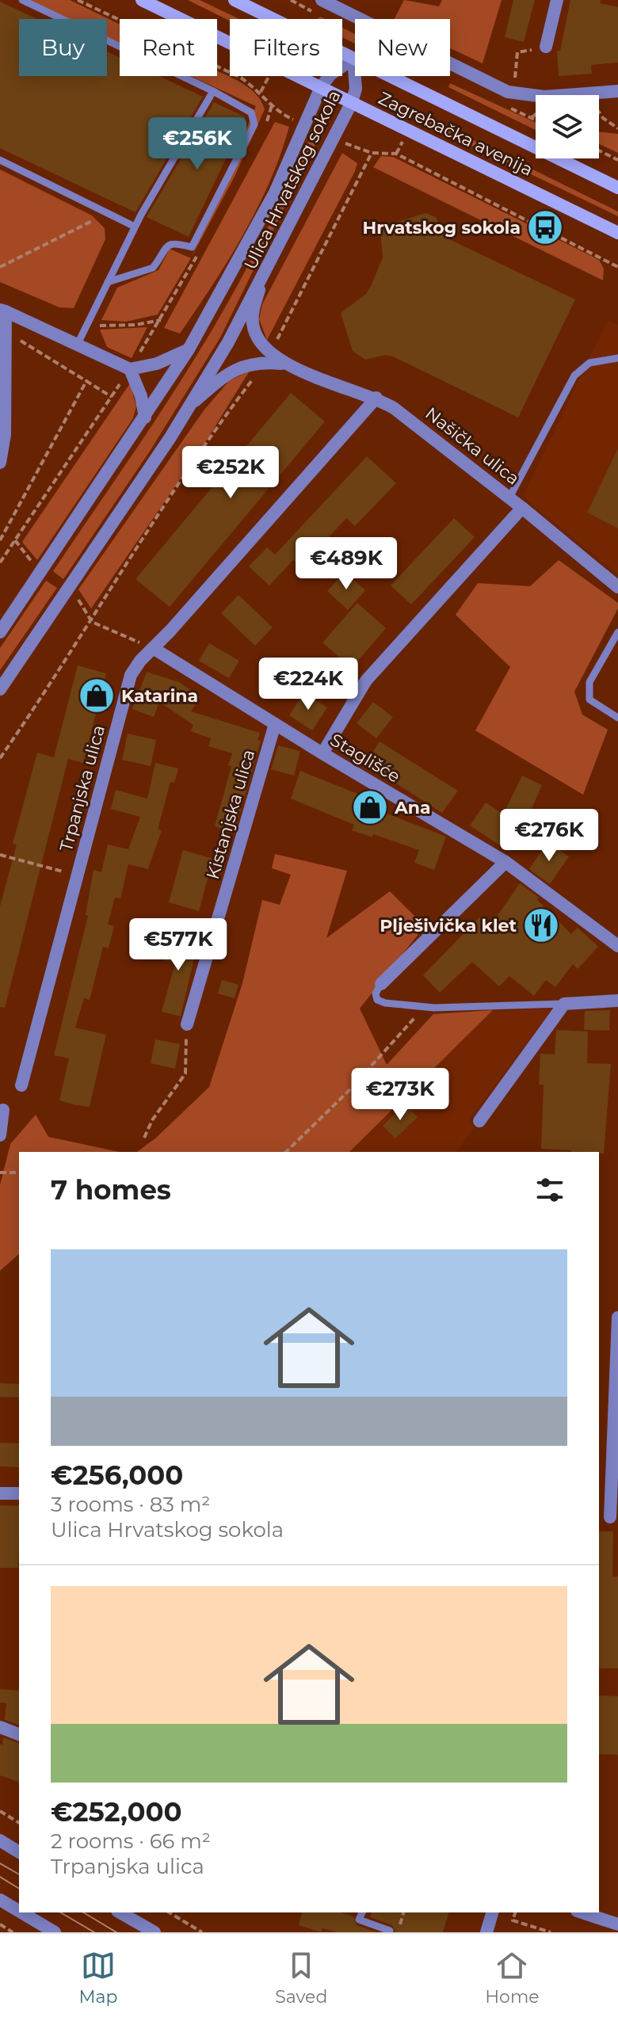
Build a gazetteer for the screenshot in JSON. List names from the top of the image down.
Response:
{
  "streets": {
    "main road": ["Zagrebačka avenija"],
    "street": [
      "Ulica Hrvatskog sokola",
      "Našička ulica",
      "Staglišće",
      "Trpanjska ulica",
      "Kistanjska ulica"
    ]
  },
  "crossings": [
    ["Zagrebačka avenija", "Ulica Hrvatskog sokola"],
    ["Ulica Hrvatskog sokola", "Našička ulica"],
    ["Našička ulica", "Trpanjska ulica"],
    ["Staglišće", "Trpanjska ulica"],
    ["Staglišće", "Kistanjska ulica"]
  ],
  "places": {
    "bus stop": ["Hrvatskog sokola"],
    "shop": ["Katarina", "Ana"],
    "restaurant": ["Plješivička klet"]
  },
  "page": {
    "chip": [
      "Buy",
      "Rent",
      "Filters",
      "New"
    ],
    "price": [
      "€256K",
      "€252K",
      "€489K",
      "€224K",
      "€276K",
      "€577K",
      "€273K"
    ],
    "heading": "7 homes",
    "list": [
      {
        "name": "€256,000",
        "note": "3 rooms · 83 m² · Ulica Hrvatskog sokola"
      },
      {
        "name": "€252,000",
        "note": "2 rooms · 66 m² · Trpanjska ulica"
      }
    ],
    "tabs": ["Map", "Saved", "Home"]
  }
}
